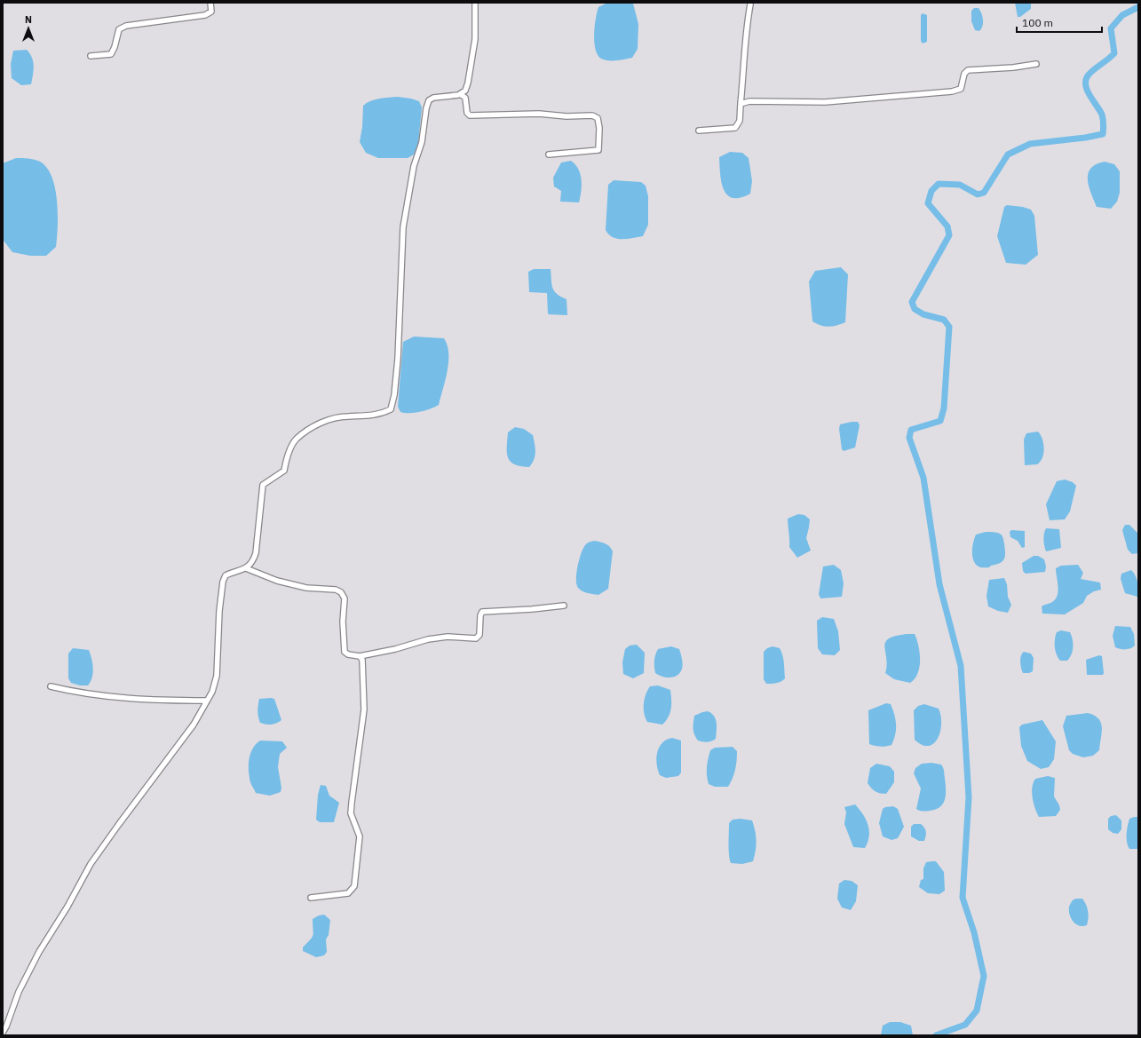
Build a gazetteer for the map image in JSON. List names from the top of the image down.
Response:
{
  "scale_bar": "100 m",
  "north": "top"
}
